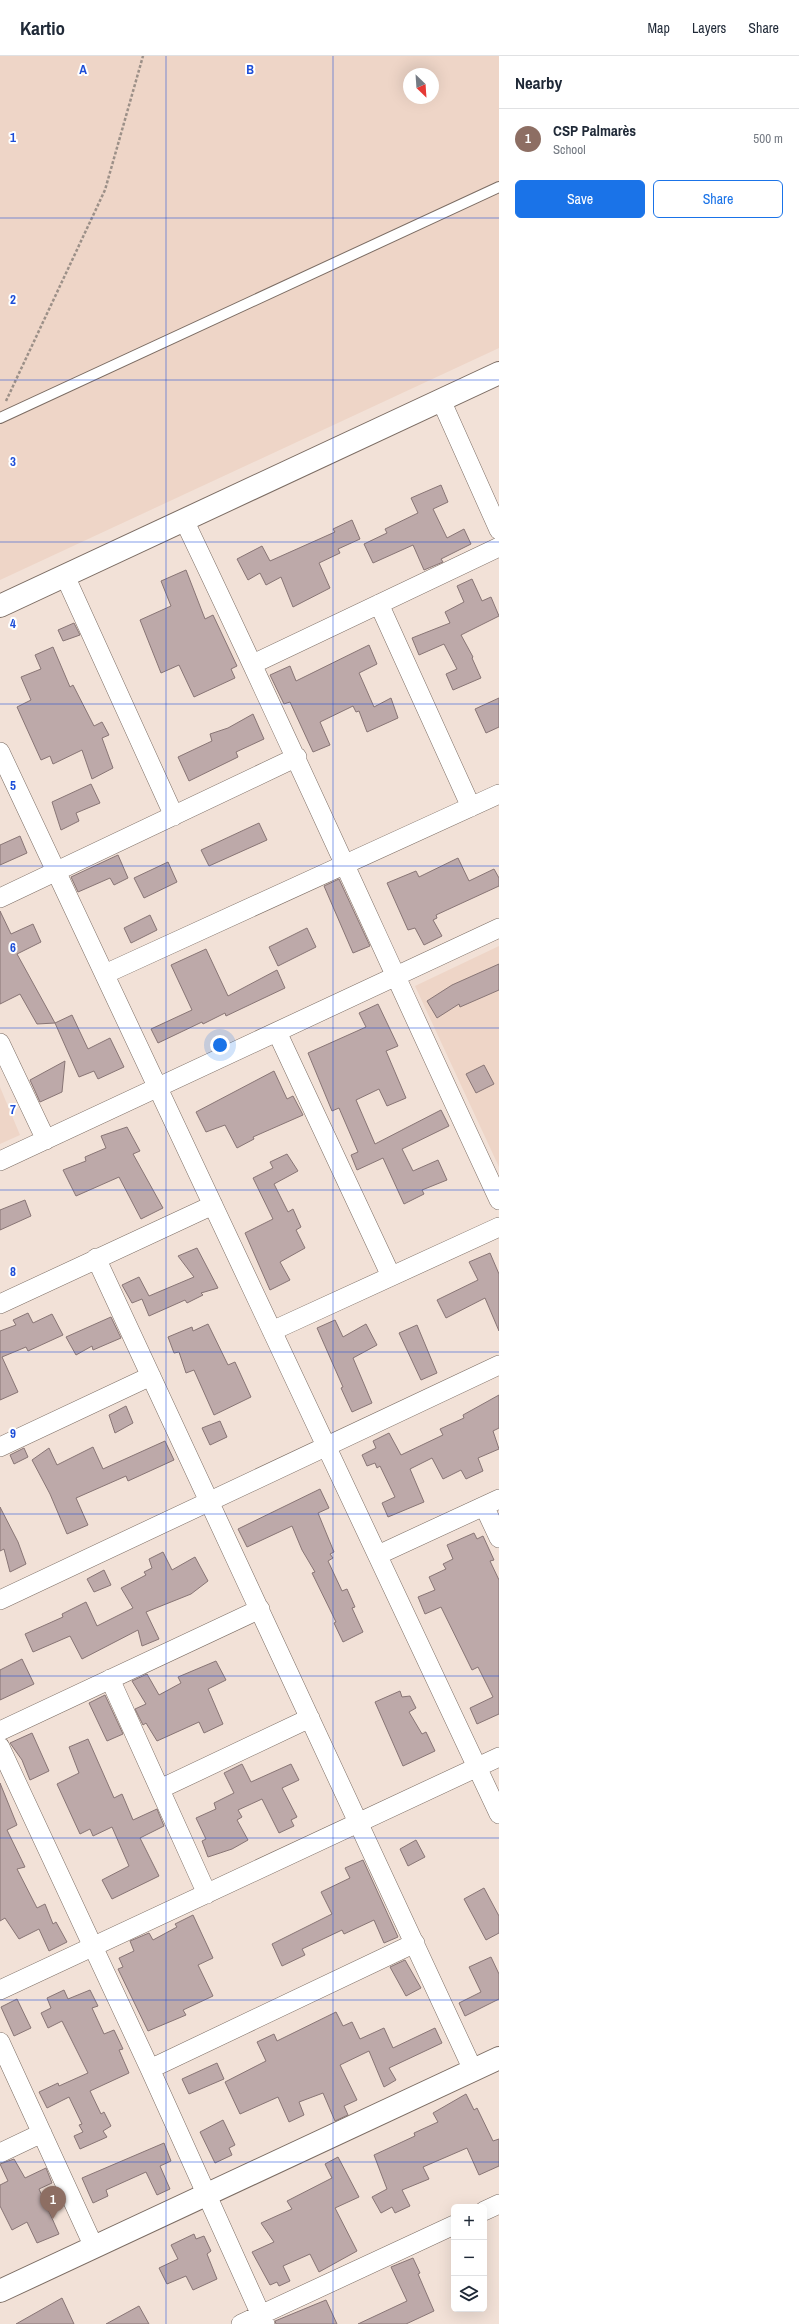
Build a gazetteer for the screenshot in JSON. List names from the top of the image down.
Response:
{
  "north": "bottom right",
  "page": {
    "header": "Kartio",
    "nav": ["Map", "Layers", "Share"],
    "heading": "Nearby",
    "list": [
      {
        "mark": "1",
        "name": "CSP Palmarès",
        "note": "School",
        "value": "500 m"
      }
    ],
    "buttons": ["Save", "Share"],
    "pins": "1",
    "map_buttons": ["+", "−"]
  },
  "grid": {
    "columns": ["A", "B"],
    "rows": [
      "1",
      "2",
      "3",
      "4",
      "5",
      "6",
      "7",
      "8",
      "9"
    ]
  }
}
